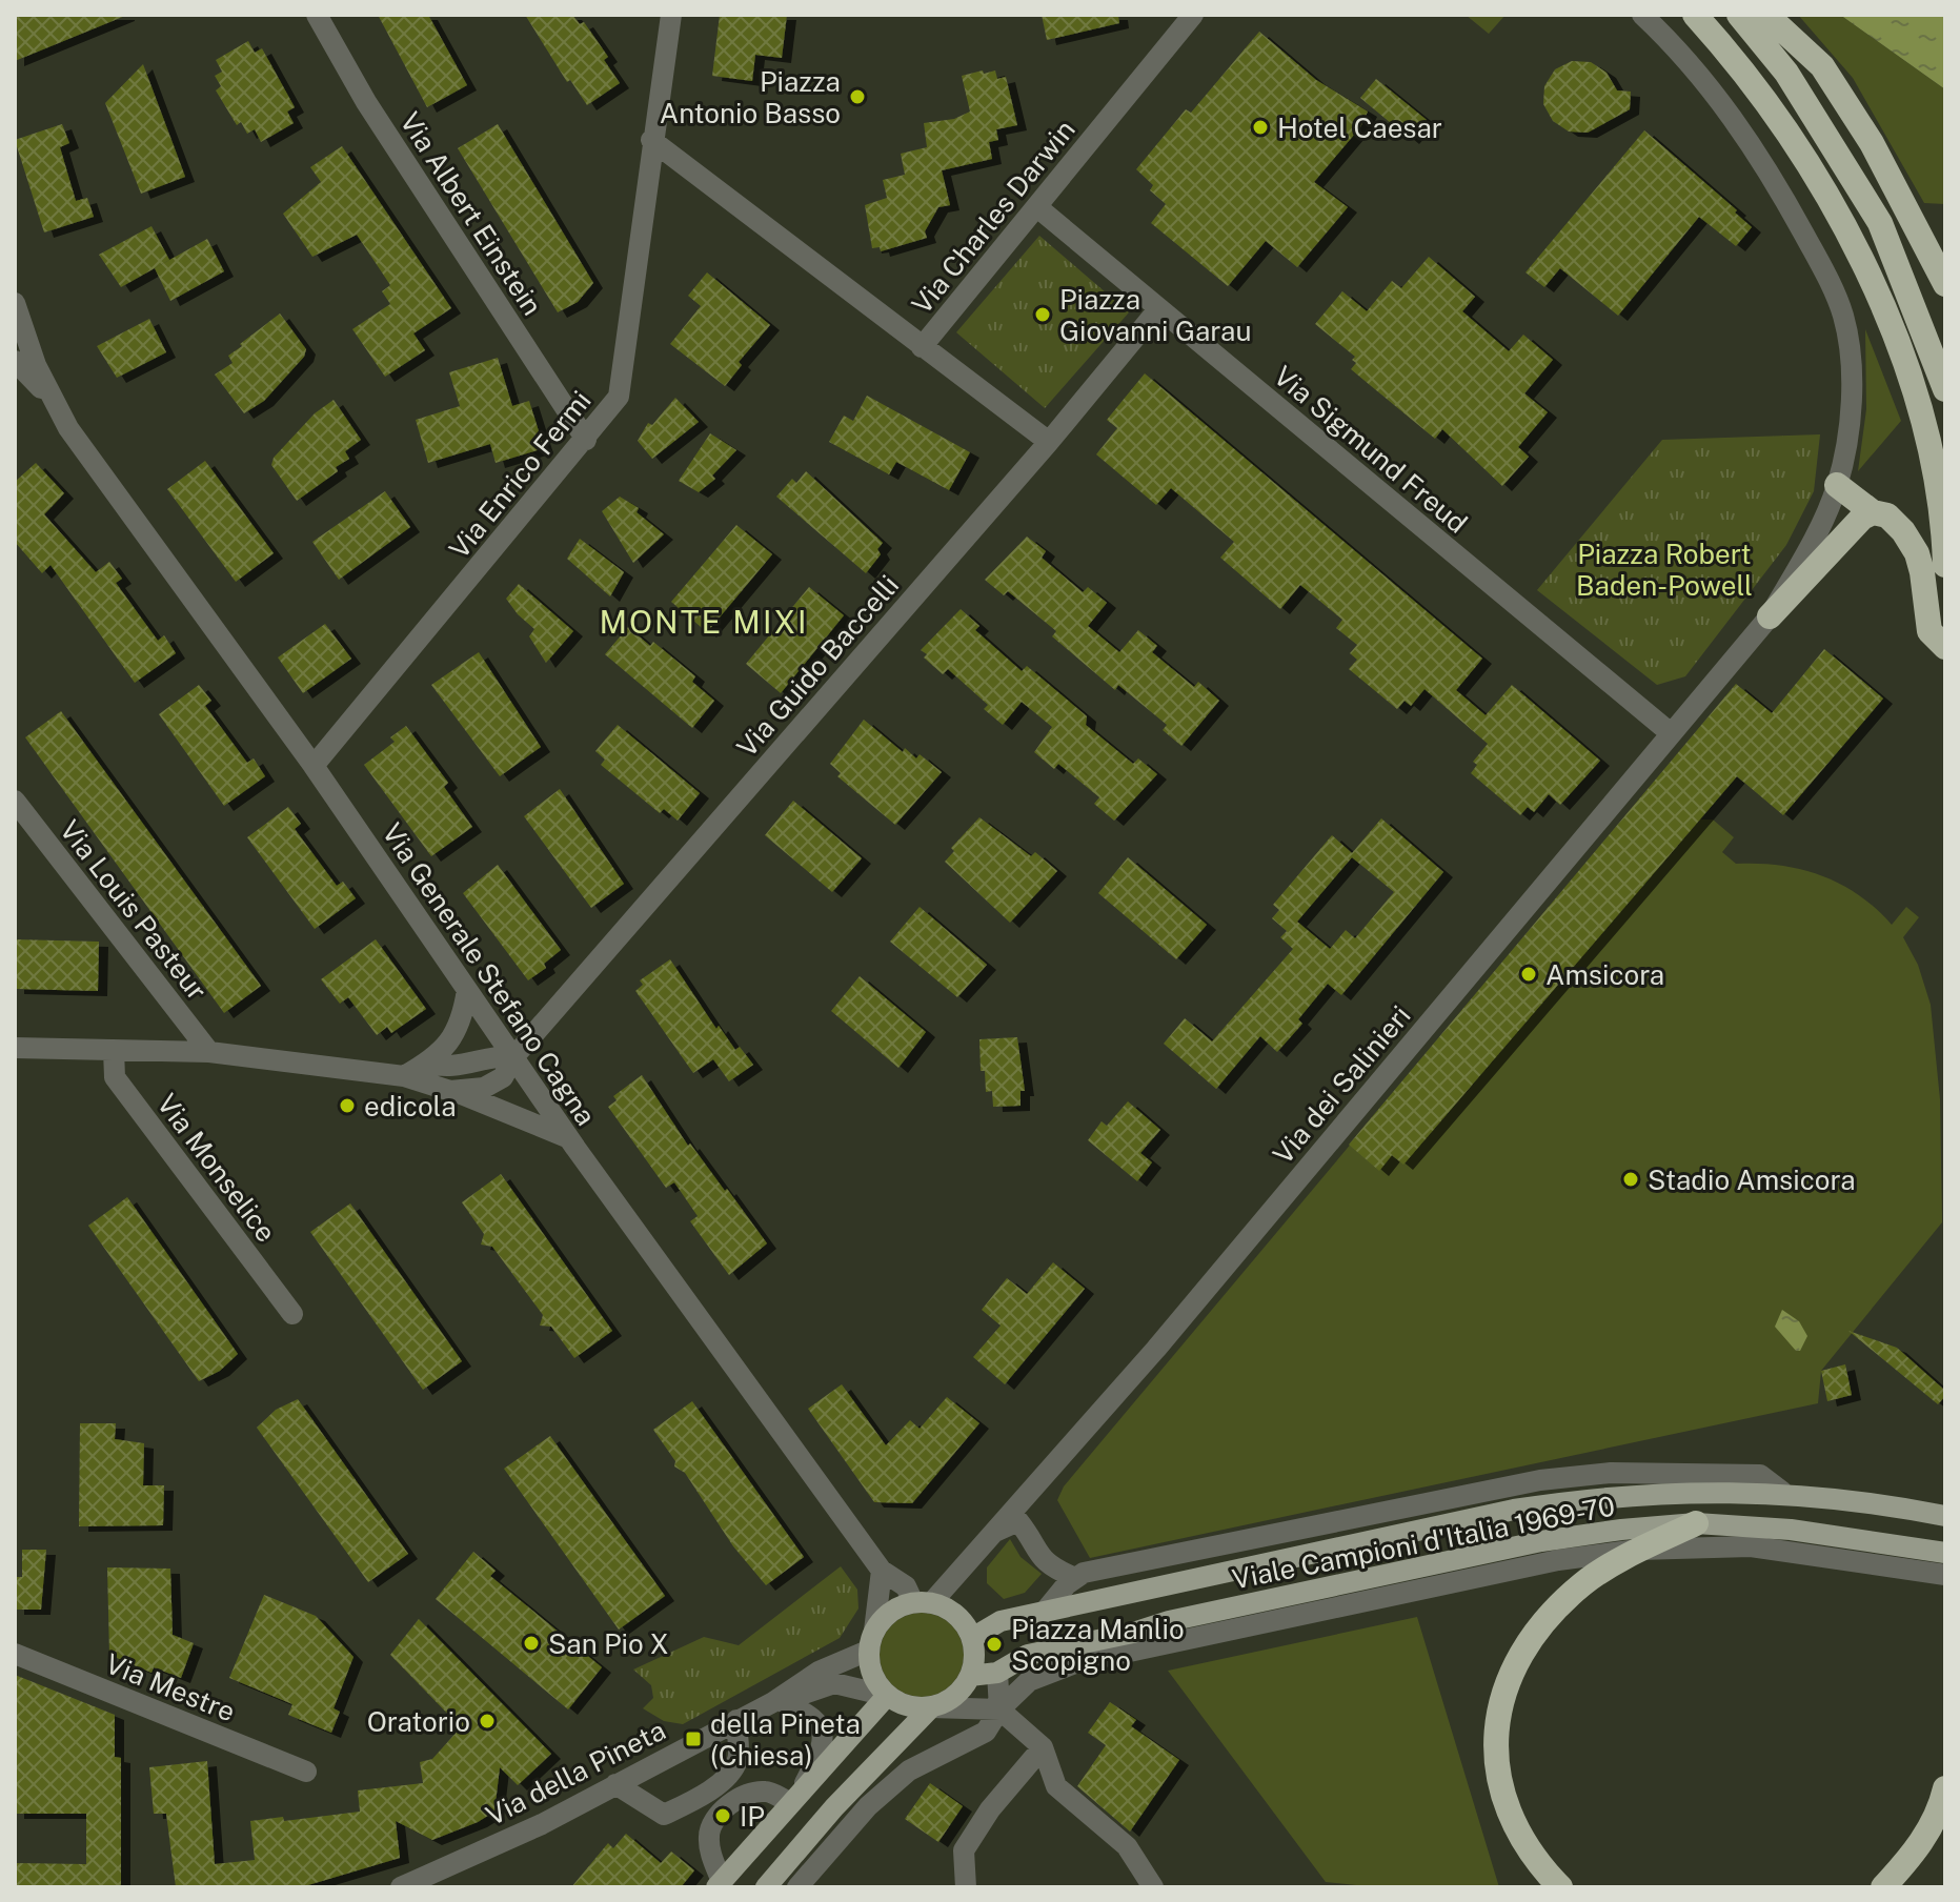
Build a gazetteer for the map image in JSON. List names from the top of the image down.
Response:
{
  "streets": {
    "main road": ["Viale Campioni d'Italia 1969-70"],
    "street": [
      "Via Albert Einstein",
      "Via Charles Darwin",
      "Via Sigmund Freud",
      "Via Enrico Fermi",
      "Via Guido Baccelli",
      "Via Louis Pasteur",
      "Via Generale Stefano Cagna",
      "Via dei Salinieri",
      "Via Monselice",
      "Via Mestre",
      "Via della Pineta"
    ]
  },
  "crossings": [
    ["Via Albert Einstein", "Via Enrico Fermi"],
    ["Via Charles Darwin", "Via Sigmund Freud"],
    ["Via Charles Darwin", "Via Enrico Fermi"],
    ["Via Sigmund Freud", "Via Guido Baccelli"],
    ["Via Sigmund Freud", "Via dei Salinieri"],
    ["Via Enrico Fermi", "Via Generale Stefano Cagna"],
    ["Via Guido Baccelli", "Via Generale Stefano Cagna"],
    ["Via Generale Stefano Cagna", "Via dei Salinieri"],
    ["Via Generale Stefano Cagna", "Viale Campioni d'Italia 1969-70"],
    ["Via Generale Stefano Cagna", "Via della Pineta"],
    ["Via dei Salinieri", "Viale Campioni d'Italia 1969-70"],
    ["Via dei Salinieri", "Via della Pineta"],
    ["Viale Campioni d'Italia 1969-70", "Via della Pineta"]
  ],
  "districts": ["MONTE MIXI"],
  "parks": ["Piazza Robert Baden-Powell"],
  "places": {
    "other": [
      "Piazza Antonio Basso",
      "Hotel Caesar",
      "Piazza Giovanni Garau",
      "Amsicora",
      "edicola",
      "Stadio Amsicora",
      "San Pio X",
      "Piazza Manlio Scopigno",
      "Oratorio",
      "IP"
    ],
    "transit": ["della Pineta (Chiesa)"]
  }
}
